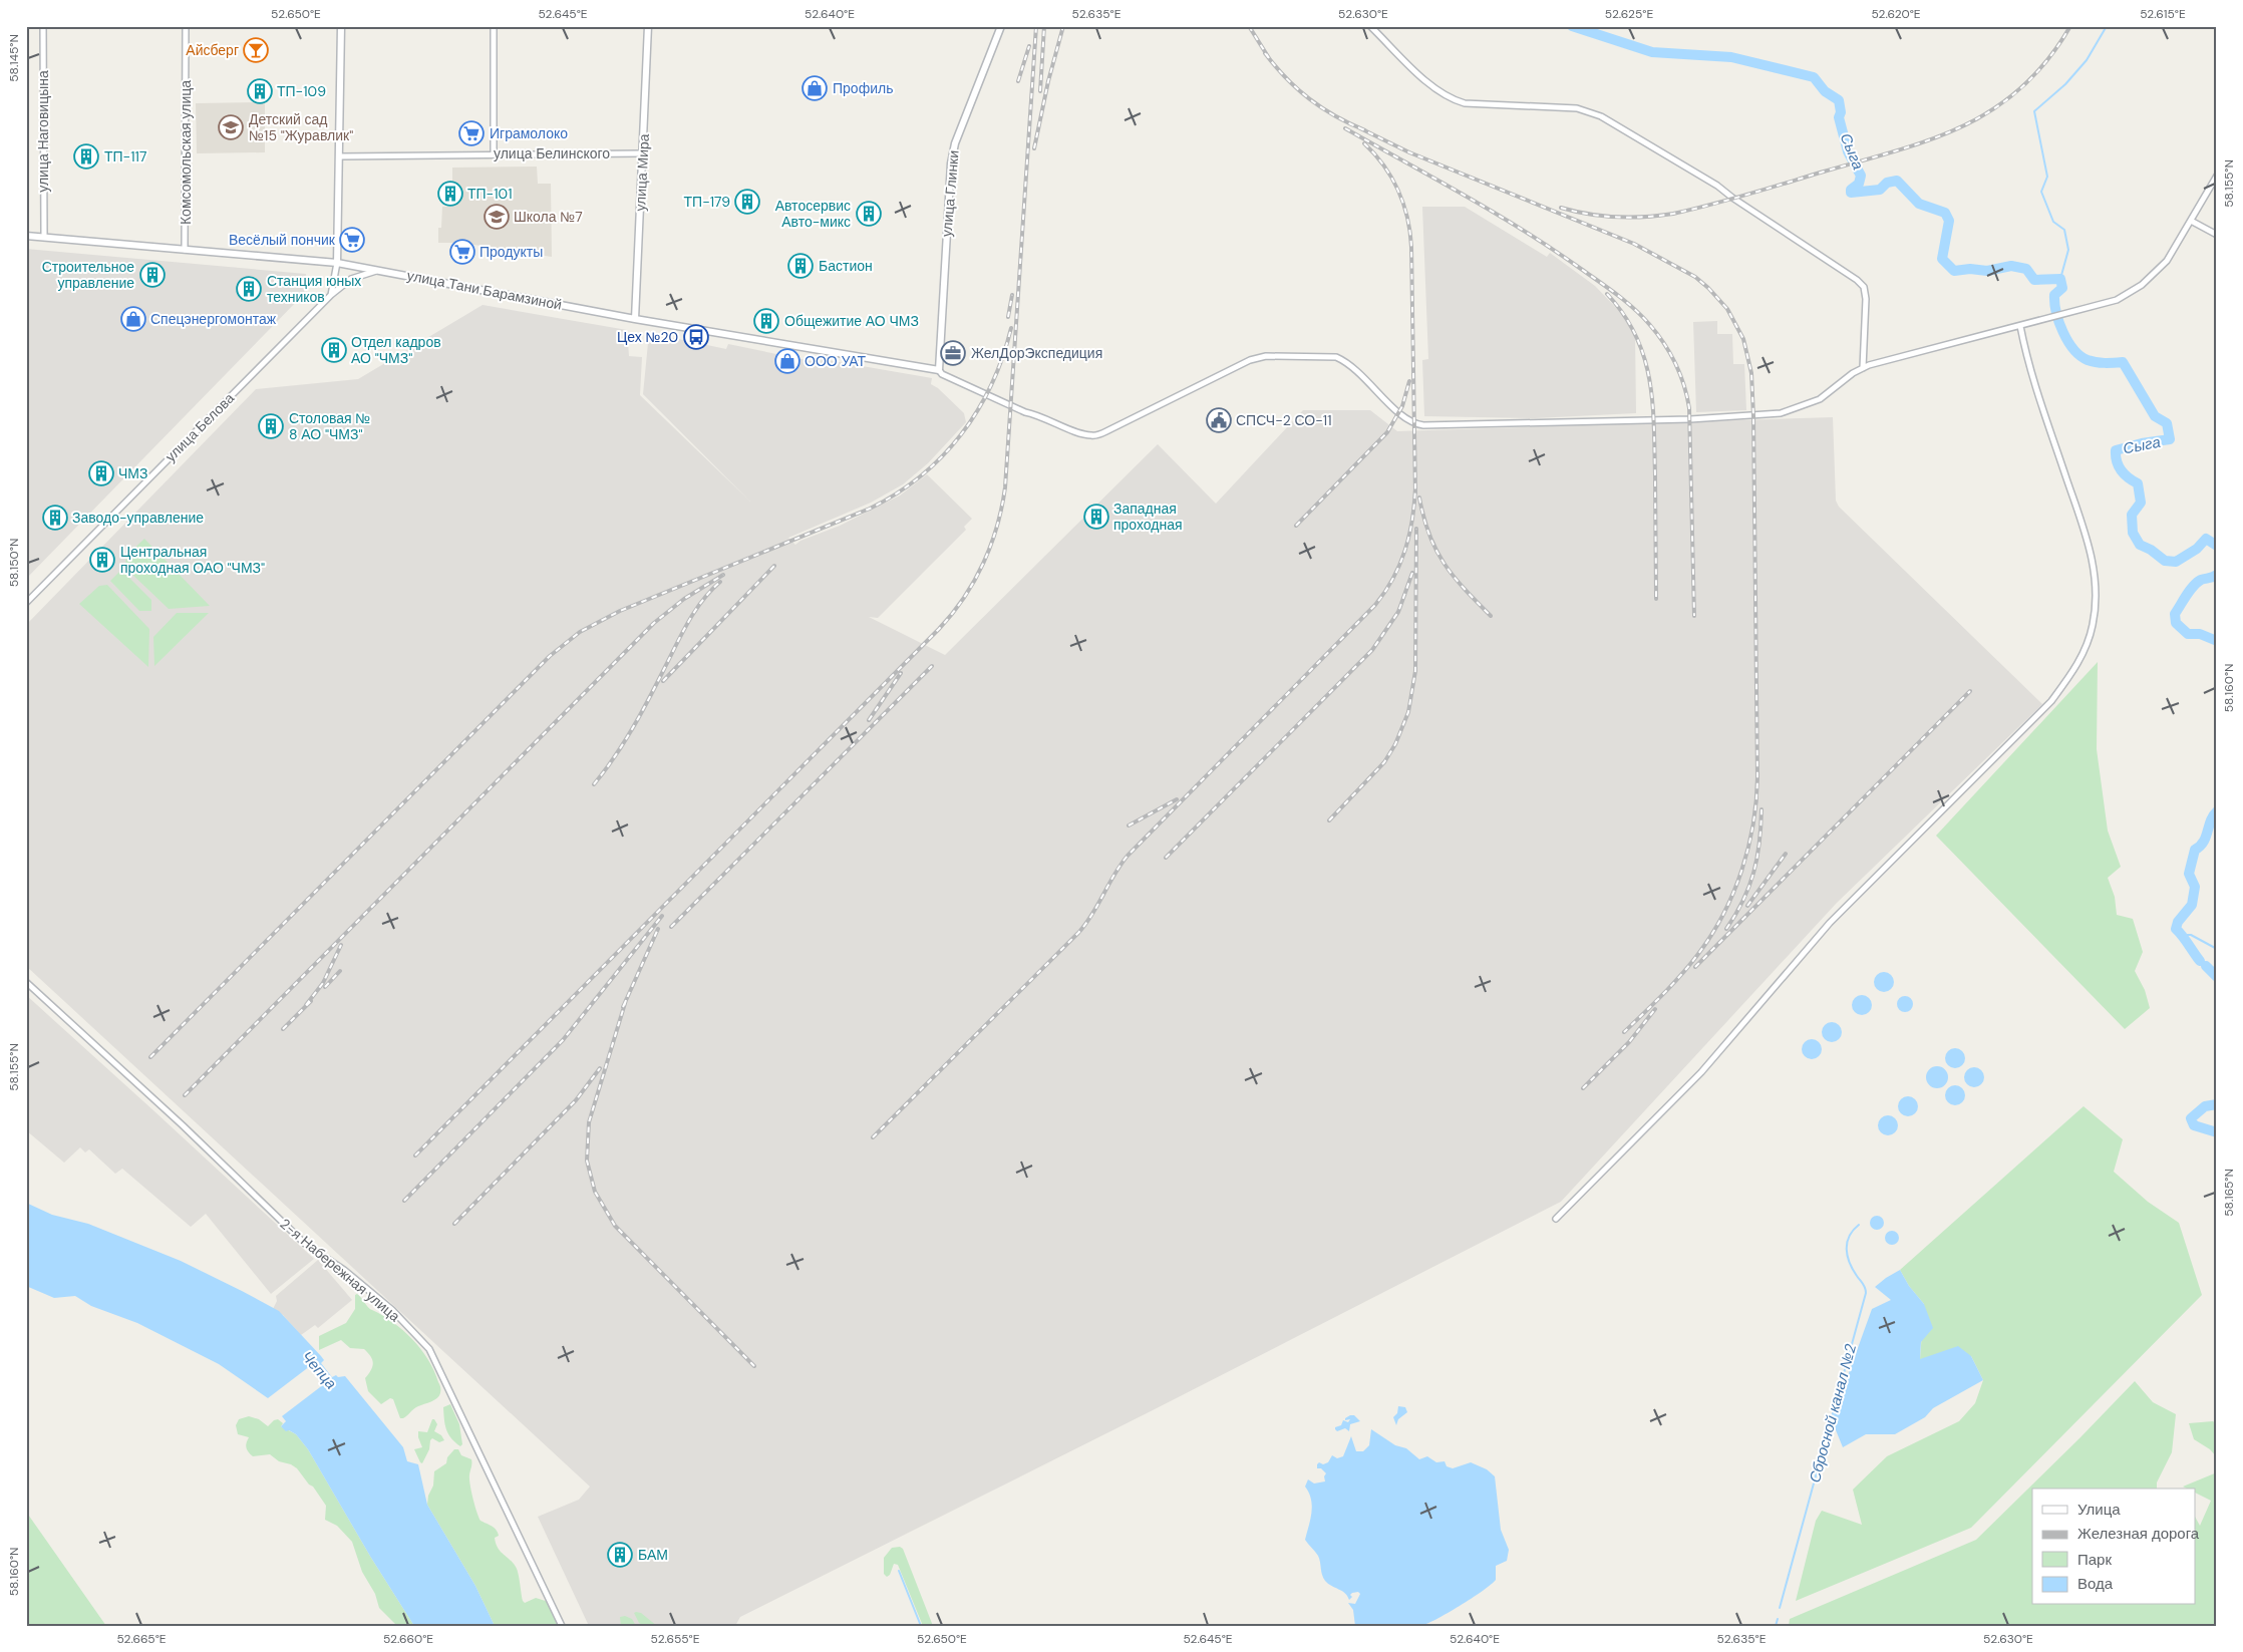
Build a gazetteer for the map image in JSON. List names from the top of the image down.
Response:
{
  "streets": {
    "street": [
      "улица Наговицына",
      "Комсомольская улица",
      "улица Белинского",
      "улица Мира",
      "улица Глинки",
      "улица Тани Барамзиной",
      "улица Белова",
      "2-я Набережная улица"
    ]
  },
  "crossings": [
    ["улица Наговицына", "улица Тани Барамзиной"],
    ["Комсомольская улица", "улица Тани Барамзиной"],
    ["улица Белинского", "улица Мира"],
    ["улица Мира", "улица Тани Барамзиной"],
    ["улица Глинки", "улица Тани Барамзиной"],
    ["улица Тани Барамзиной", "улица Белова"]
  ],
  "water": ["Сыга", "Чепца", "Сбросной канал №2"],
  "places": {
    "bar": ["Айсберг"],
    "shop": ["Профиль", "Спецэнергомонтаж", "ООО УАТ"],
    "building": [
      "ТП-109",
      "ТП-117",
      "ТП-101",
      "ТП-179",
      "Автосервис Авто-микс",
      "Бастион",
      "Строительное управление",
      "Станция юных техников",
      "Общежитие АО ЧМЗ",
      "Отдел кадров АО \"ЧМЗ\"",
      "Столовая № 8 АО \"ЧМЗ\"",
      "ЧМЗ",
      "Западная проходная",
      "Заводо-управление",
      "Центральная проходная ОАО \"ЧМЗ\"",
      "БАМ"
    ],
    "school or university": ["Детский сад №15 \"Журавлик\"", "Школа №7"],
    "supermarket": ["Играмолоко", "Весёлый пончик", "Продукты"],
    "bus stop": ["Цех №20"],
    "office": ["ЖелДорЭкспедиция"],
    "public building": ["СПСЧ-2 СО-11"]
  },
  "legend": [
    "Улица",
    "Железная дорога",
    "Парк",
    "Вода"
  ],
  "coordinates": [
    "52.650°E",
    "52.645°E",
    "52.640°E",
    "52.635°E",
    "52.630°E",
    "52.625°E",
    "52.620°E",
    "52.615°E",
    "58.145°N",
    "58.155°N",
    "58.150°N",
    "58.160°N",
    "58.165°N",
    "52.665°E",
    "52.660°E",
    "52.655°E"
  ]
}
